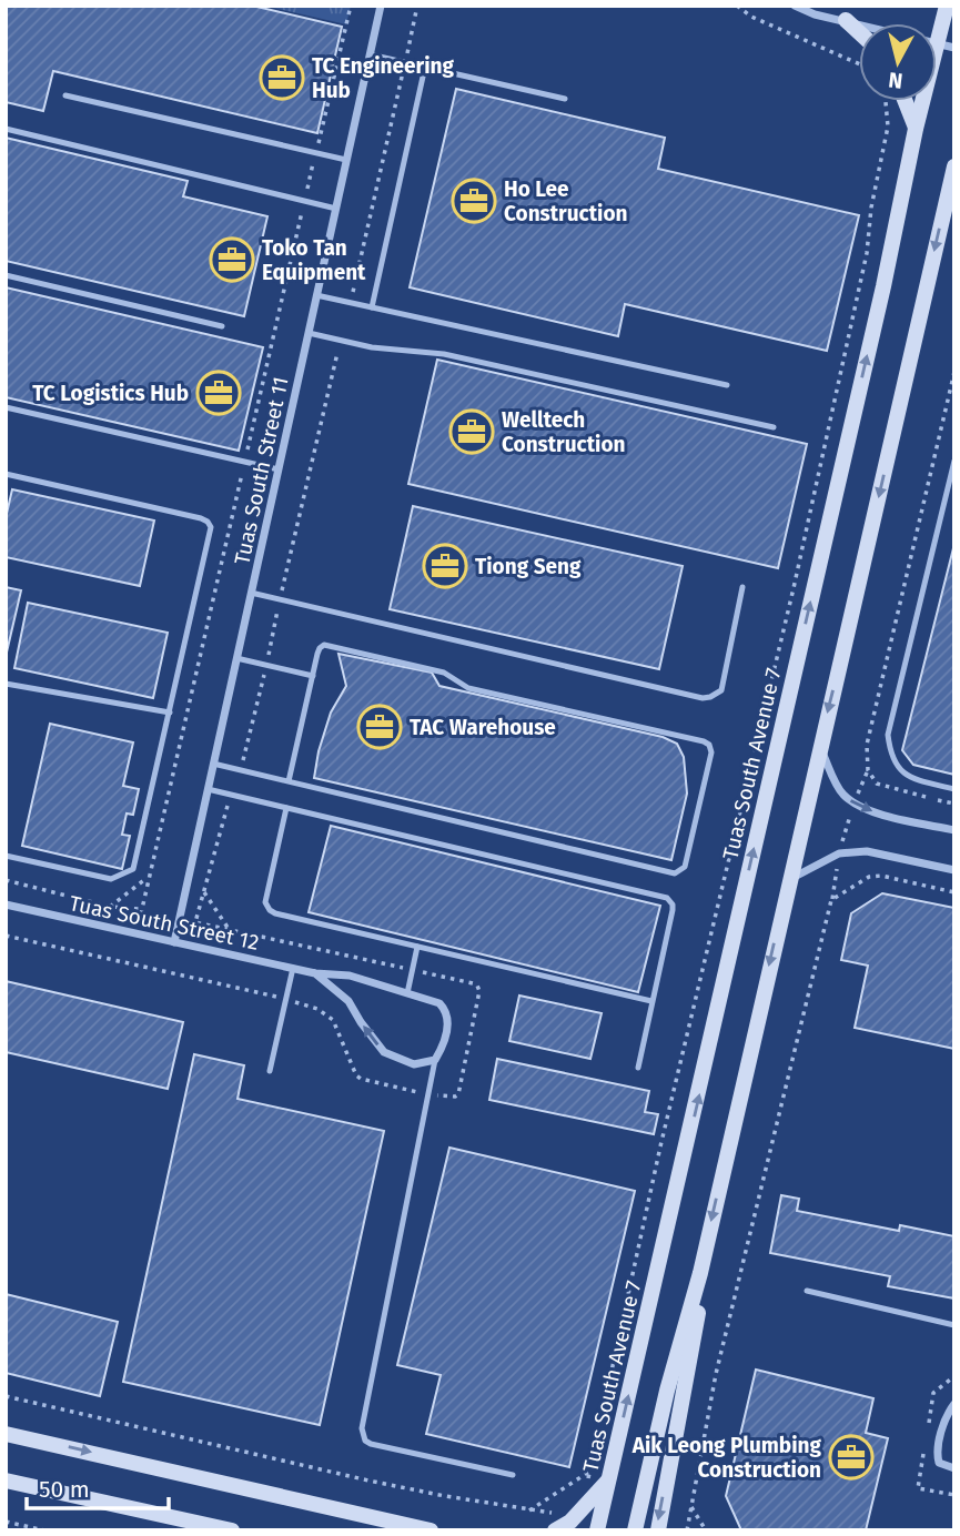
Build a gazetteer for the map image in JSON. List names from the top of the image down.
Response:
{
  "streets": {
    "street": ["Tuas South Street 11", "Tuas South Avenue 7", "Tuas South Street 12"]
  },
  "crossings": [
    ["Tuas South Street 11", "Tuas South Street 12"]
  ],
  "places": {
    "office": [
      "TC Engineering Hub",
      "Ho Lee Construction",
      "Toko Tan Equipment",
      "TC Logistics Hub",
      "Welltech Construction",
      "Tiong Seng",
      "TAC Warehouse",
      "Aik Leong Plumbing Construction"
    ]
  },
  "scale_bar": "50 m",
  "north": "bottom"
}
